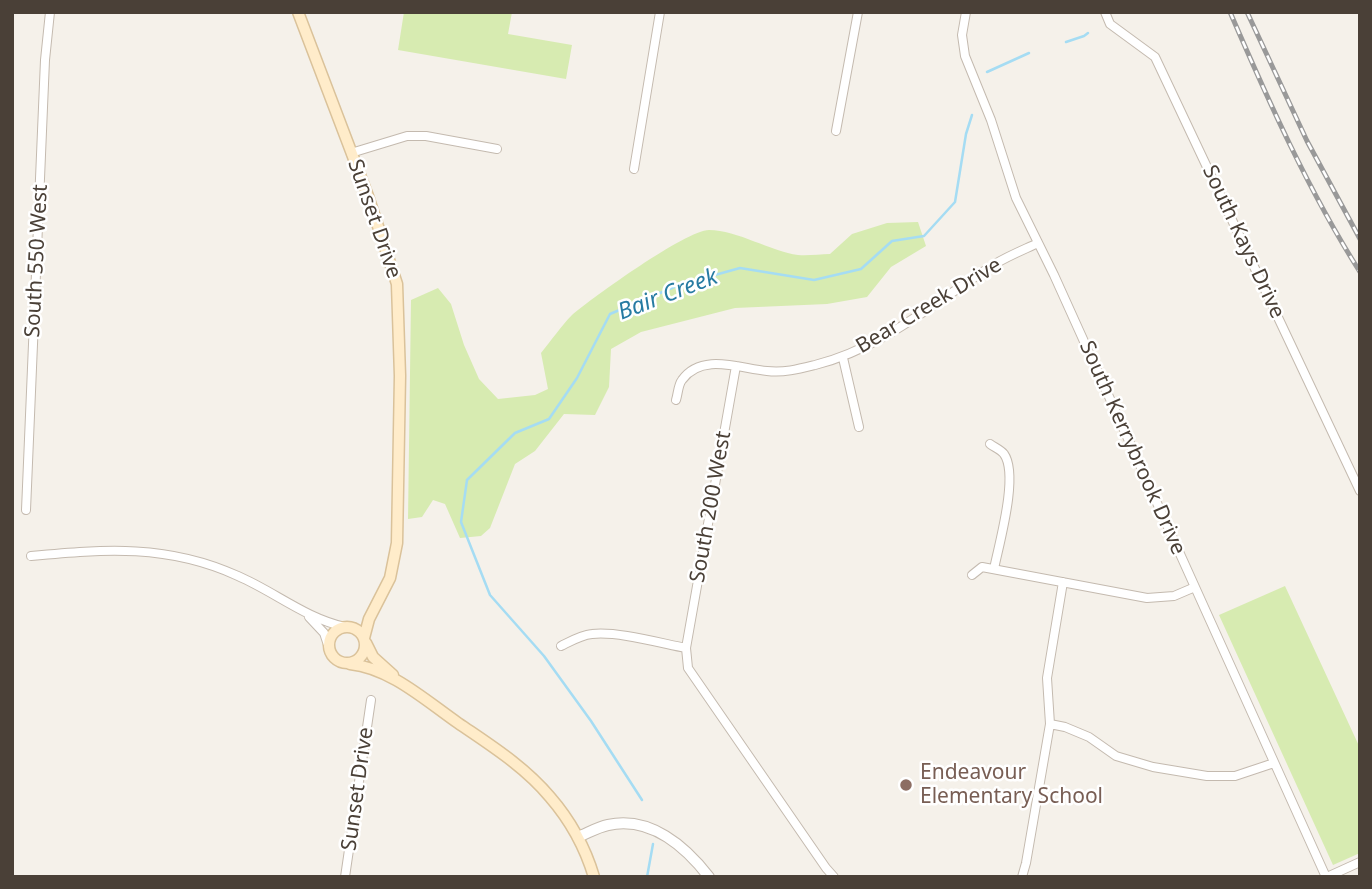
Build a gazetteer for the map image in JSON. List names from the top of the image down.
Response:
{
  "streets": {
    "main road": ["Sunset Drive"],
    "street": [
      "South Kays Drive",
      "South 550 West",
      "Bear Creek Drive",
      "South Kerrybrook Drive",
      "South 200 West"
    ]
  },
  "crossings": [
    ["Bear Creek Drive", "South Kerrybrook Drive"],
    ["Bear Creek Drive", "South 200 West"]
  ],
  "water": ["Bair Creek"],
  "places": ["Endeavour Elementary School"]
}
